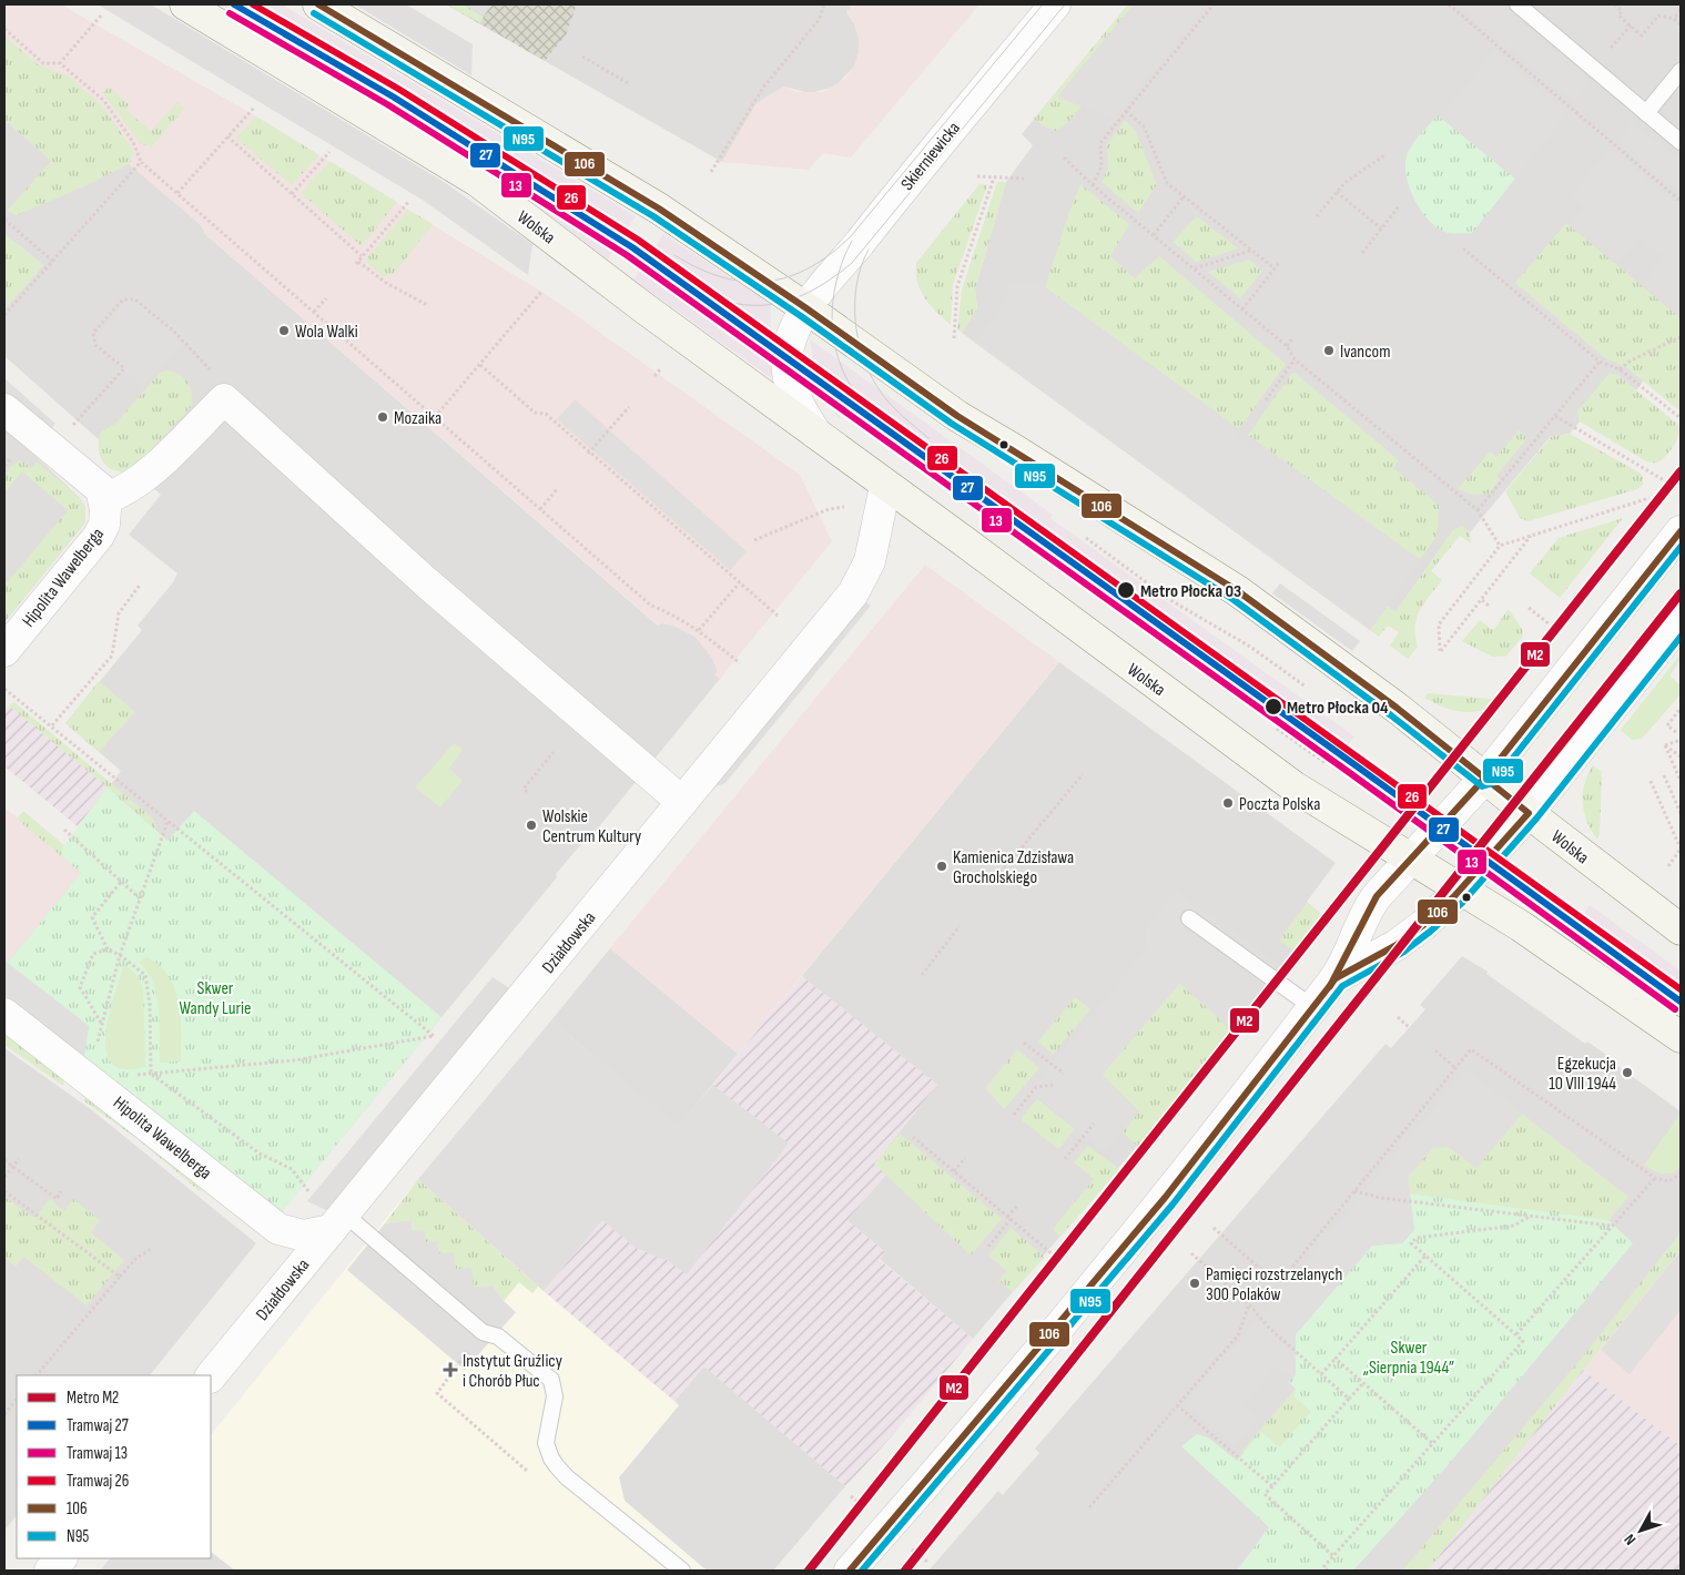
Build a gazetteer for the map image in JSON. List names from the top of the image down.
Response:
{
  "streets": {
    "main road": ["Wolska"],
    "street": ["Skierniewicka", "Hipolita Wawelberga", "Działdowska"]
  },
  "crossings": [
    ["Skierniewicka", "Wolska"],
    ["Wolska", "Działdowska"],
    ["Hipolita Wawelberga", "Działdowska"]
  ],
  "parks": ["Skwer Wandy Lurie", "Skwer „Sierpnia 1944”"],
  "places": {
    "other": [
      "Wola Walki",
      "Ivancom",
      "Mozaika",
      "Metro Płocka 03",
      "Metro Płocka 04",
      "Poczta Polska",
      "Wolskie Centrum Kultury",
      "Kamienica Zdzisława Grocholskiego",
      "Egzekucja 10 VIII 1944",
      "Pamięci rozstrzelanych 300 Polaków"
    ],
    "health": ["Instytut Gruźlicy i Chorób Płuc"]
  },
  "lines": [
    "tram line 27",
    "tram line 26",
    "transit line 106",
    "tram line 13",
    "transit line N95",
    "metro line M2"
  ],
  "legend": [
    "Metro M2",
    "Tramwaj 27",
    "Tramwaj 13",
    "Tramwaj 26",
    "106",
    "N95"
  ],
  "north": "bottom left"
}
